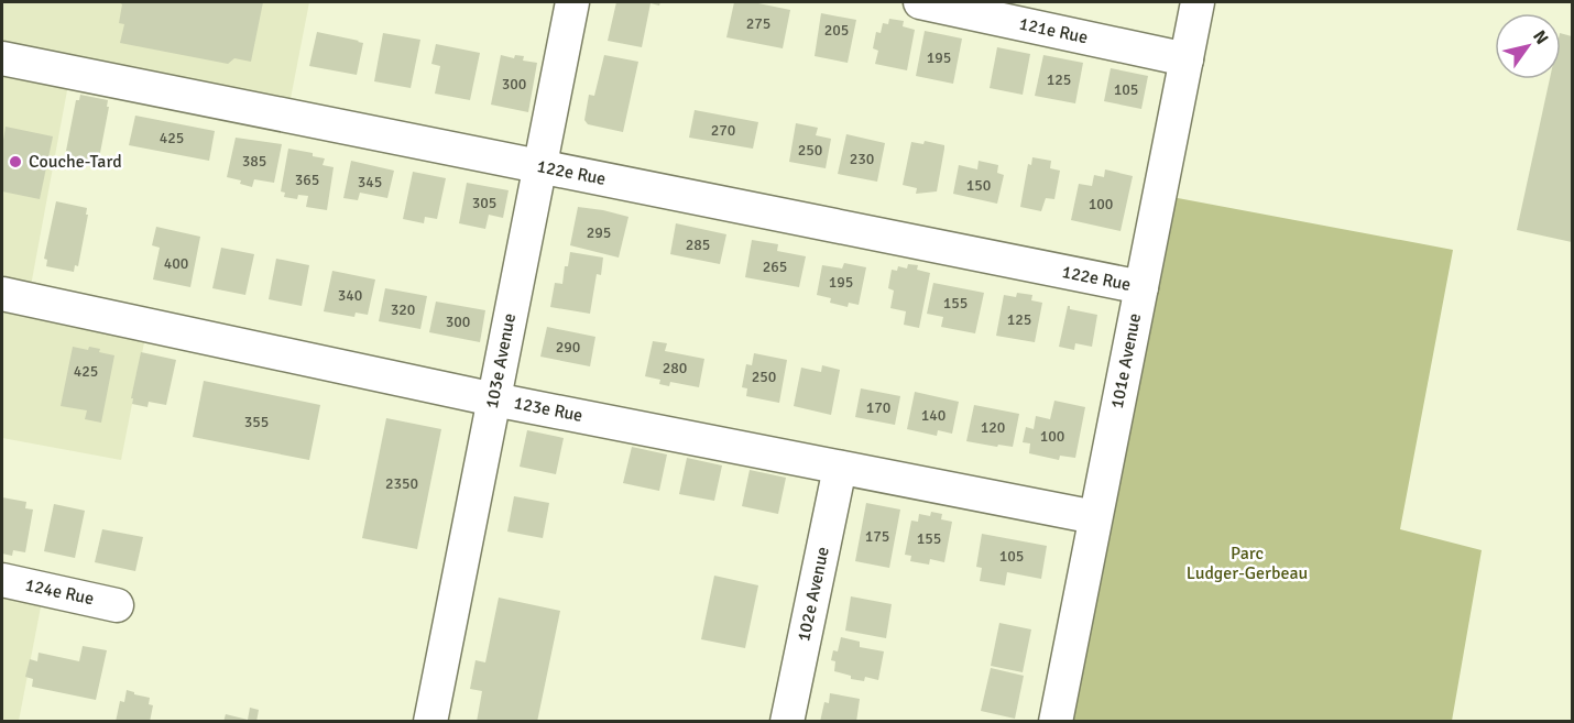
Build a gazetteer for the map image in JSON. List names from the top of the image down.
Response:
{
  "streets": {
    "street": [
      "121e Rue",
      "122e Rue",
      "103e Avenue",
      "101e Avenue",
      "123e Rue",
      "124e Rue",
      "102e Avenue"
    ]
  },
  "crossings": [
    ["121e Rue", "101e Avenue"],
    ["122e Rue", "103e Avenue"],
    ["122e Rue", "101e Avenue"],
    ["103e Avenue", "123e Rue"],
    ["101e Avenue", "123e Rue"],
    ["123e Rue", "102e Avenue"]
  ],
  "parks": ["Parc Ludger-Gerbeau"],
  "places": ["Couche-Tard"],
  "house_numbers": [
    "275",
    "205",
    "195",
    "125",
    "300",
    "105",
    "270",
    "425",
    "250",
    "230",
    "385",
    "365",
    "345",
    "150",
    "305",
    "100",
    "295",
    "285",
    "400",
    "265",
    "195",
    "340",
    "155",
    "320",
    "125",
    "300",
    "290",
    "280",
    "425",
    "250",
    "170",
    "140",
    "355",
    "120",
    "100",
    "2350",
    "175",
    "155",
    "105"
  ],
  "north": "top right"
}
